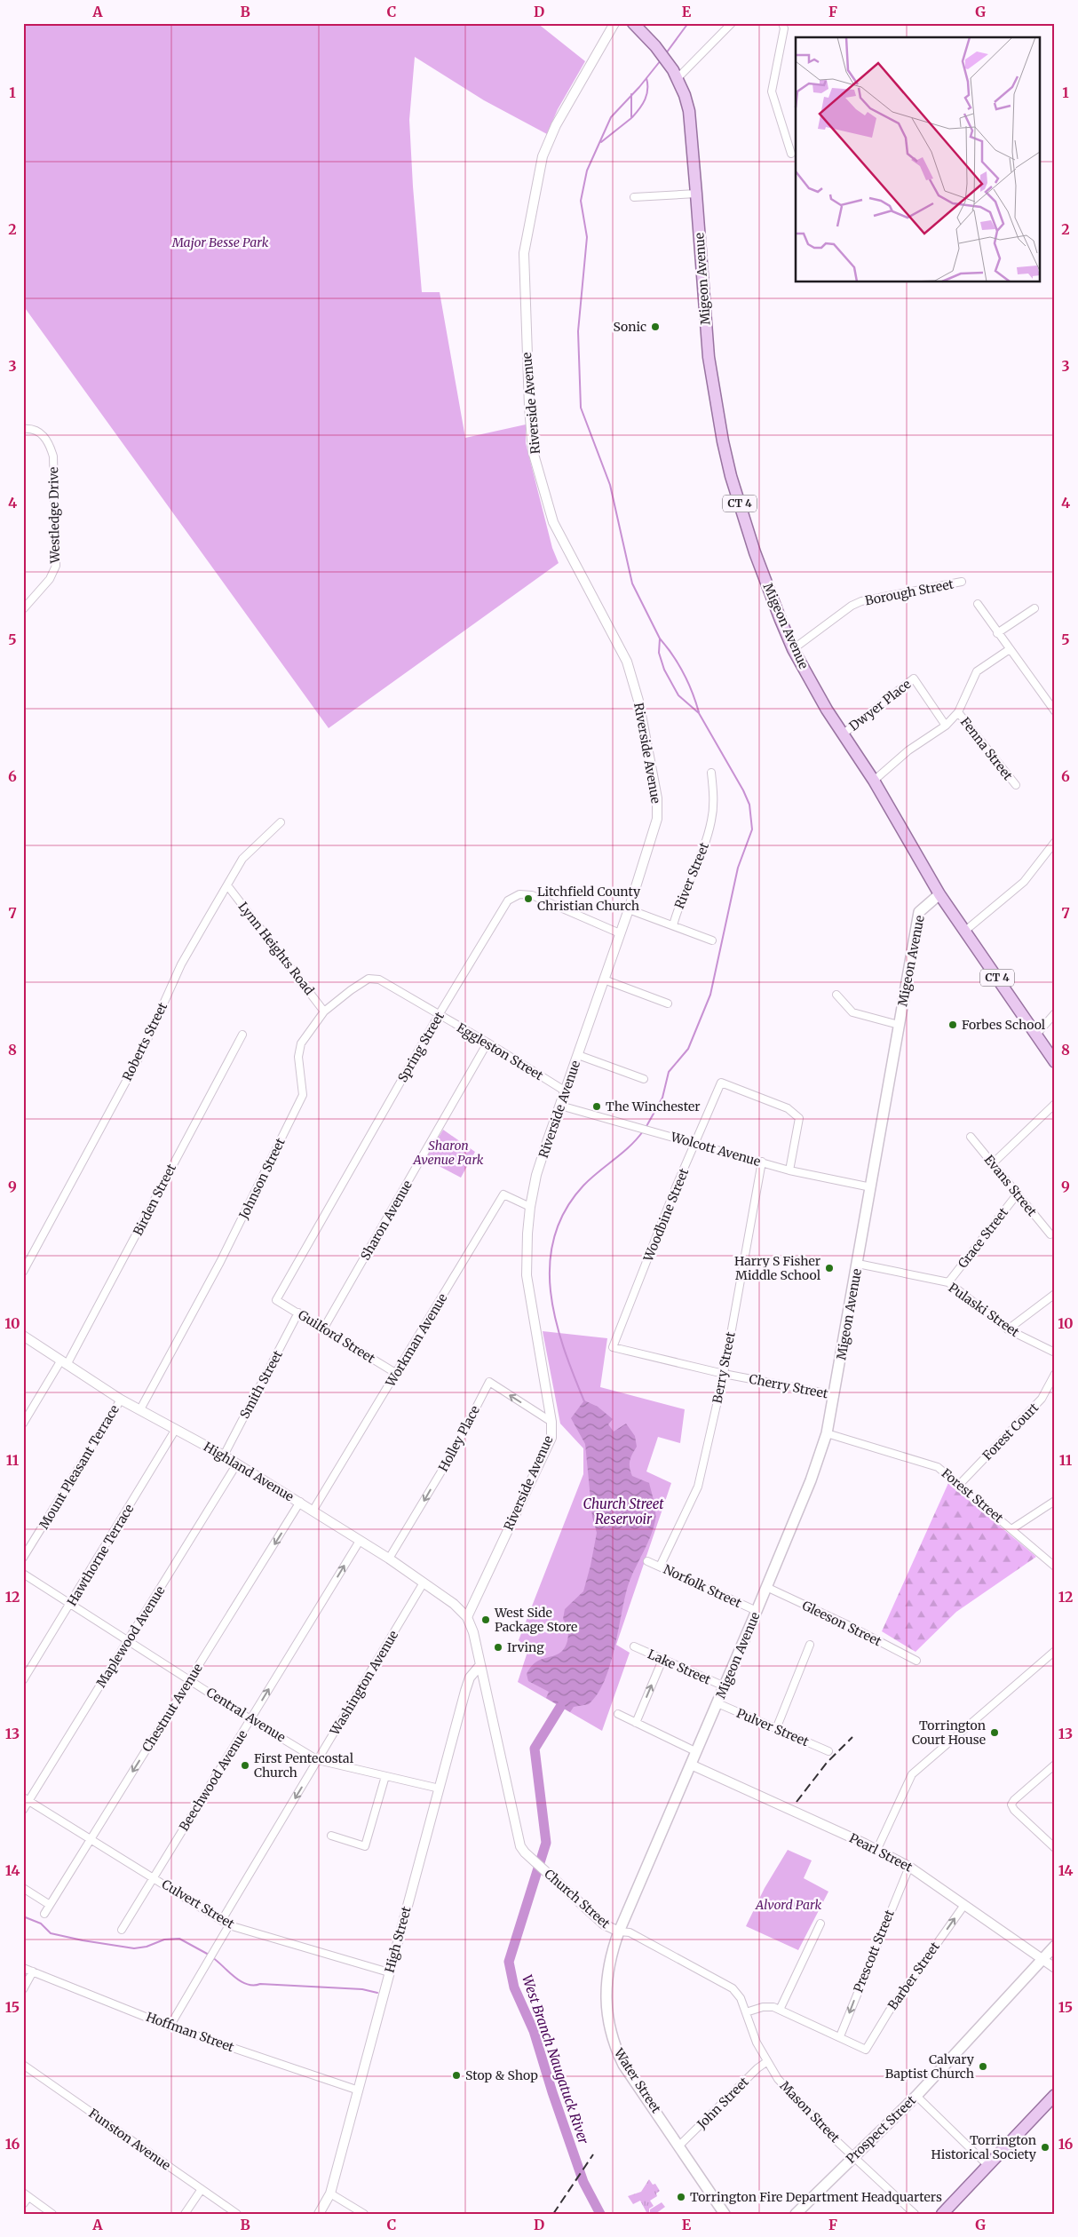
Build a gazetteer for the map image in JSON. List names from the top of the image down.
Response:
{
  "streets": {
    "main road": [
      "Migeon Avenue",
      "CT 4",
      "Water Street",
      "Prospect Street"
    ],
    "street": [
      "Riverside Avenue",
      "Westledge Drive",
      "Borough Street",
      "Dwyer Place",
      "Fenna Street",
      "River Street",
      "Lynn Heights Road",
      "Roberts Street",
      "Spring Street",
      "Eggleston Street",
      "Wolcott Avenue",
      "Johnson Street",
      "Evans Street",
      "Birden Street",
      "Woodbine Street",
      "Sharon Avenue",
      "Grace Street",
      "Pulaski Street",
      "Guilford Street",
      "Workman Avenue",
      "Berry Street",
      "Smith Street",
      "Cherry Street",
      "Forest Court",
      "Holley Place",
      "Mount Pleasant Terrace",
      "Highland Avenue",
      "Forest Street",
      "Hawthorne Terrace",
      "Norfolk Street",
      "Gleeson Street",
      "Maplewood Avenue",
      "Lake Street",
      "Washington Avenue",
      "Chestnut Avenue",
      "Central Avenue",
      "Pulver Street",
      "Beechwood Avenue",
      "Pearl Street",
      "Church Street",
      "Culvert Street",
      "High Street",
      "Prescott Street",
      "Barber Street",
      "Hoffman Street",
      "John Street",
      "Mason Street",
      "Funston Avenue"
    ]
  },
  "crossings": [
    ["Migeon Avenue", "CT 4"],
    ["Migeon Avenue", "Borough Street"],
    ["Migeon Avenue", "Dwyer Place"],
    ["Migeon Avenue", "Wolcott Avenue"],
    ["Migeon Avenue", "Pulaski Street"],
    ["Migeon Avenue", "Cherry Street"],
    ["Migeon Avenue", "Forest Street"],
    ["Migeon Avenue", "Norfolk Street"],
    ["Migeon Avenue", "Gleeson Street"],
    ["Migeon Avenue", "Lake Street"],
    ["Migeon Avenue", "Pulver Street"],
    ["Migeon Avenue", "Pearl Street"],
    ["Migeon Avenue", "Church Street"],
    ["Migeon Avenue", "Water Street"],
    ["Riverside Avenue", "Spring Street"],
    ["Riverside Avenue", "Eggleston Street"],
    ["Riverside Avenue", "Wolcott Avenue"],
    ["Riverside Avenue", "Workman Avenue"],
    ["Riverside Avenue", "Holley Place"],
    ["Riverside Avenue", "Highland Avenue"],
    ["Riverside Avenue", "Church Street"],
    ["Lynn Heights Road", "Roberts Street"],
    ["Lynn Heights Road", "Johnson Street"],
    ["Spring Street", "Eggleston Street"],
    ["Spring Street", "Guilford Street"],
    ["Eggleston Street", "Johnson Street"],
    ["Eggleston Street", "Sharon Avenue"],
    ["Wolcott Avenue", "Woodbine Street"],
    ["Wolcott Avenue", "Berry Street"],
    ["Johnson Street", "Highland Avenue"],
    ["Evans Street", "Grace Street"],
    ["Birden Street", "Highland Avenue"],
    ["Woodbine Street", "Cherry Street"],
    ["Sharon Avenue", "Guilford Street"],
    ["Grace Street", "Pulaski Street"],
    ["Guilford Street", "Workman Avenue"],
    ["Guilford Street", "Smith Street"],
    ["Workman Avenue", "Highland Avenue"],
    ["Berry Street", "Cherry Street"],
    ["Berry Street", "Norfolk Street"],
    ["Smith Street", "Highland Avenue"],
    ["Forest Court", "Forest Street"],
    ["Holley Place", "Highland Avenue"],
    ["Mount Pleasant Terrace", "Highland Avenue"],
    ["Highland Avenue", "Hawthorne Terrace"],
    ["Highland Avenue", "Maplewood Avenue"],
    ["Highland Avenue", "Washington Avenue"],
    ["Highland Avenue", "Chestnut Avenue"],
    ["Highland Avenue", "Beechwood Avenue"],
    ["Highland Avenue", "Church Street"],
    ["Hawthorne Terrace", "Central Avenue"],
    ["Maplewood Avenue", "Central Avenue"],
    ["Maplewood Avenue", "Culvert Street"],
    ["Washington Avenue", "Central Avenue"],
    ["Washington Avenue", "Culvert Street"],
    ["Chestnut Avenue", "Central Avenue"],
    ["Chestnut Avenue", "Culvert Street"],
    ["Central Avenue", "Beechwood Avenue"],
    ["Central Avenue", "High Street"],
    ["Beechwood Avenue", "Culvert Street"],
    ["Pearl Street", "Prescott Street"],
    ["Pearl Street", "Barber Street"],
    ["Pearl Street", "Prospect Street"],
    ["Church Street", "High Street"],
    ["Church Street", "Water Street"],
    ["Church Street", "Mason Street"],
    ["Culvert Street", "High Street"],
    ["High Street", "Hoffman Street"],
    ["Prescott Street", "Barber Street"],
    ["Water Street", "John Street"],
    ["John Street", "Mason Street"],
    ["Mason Street", "Prospect Street"]
  ],
  "one_way": [
    "Washington Avenue",
    "Chestnut Avenue",
    "Beechwood Avenue",
    "Prescott Street",
    "Barber Street"
  ],
  "water": ["Church Street Reservoir", "West Branch Naugatuck River"],
  "parks": ["Major Besse Park", "Sharon Avenue Park", "Alvord Park"],
  "places": [
    "Sonic",
    "Litchfield County Christian Church",
    "Forbes School",
    "The Winchester",
    "Harry S Fisher Middle School",
    "West Side Package Store",
    "Irving",
    "Torrington Court House",
    "First Pentecostal Church",
    "Calvary Baptist Church",
    "Stop & Shop",
    "Torrington Historical Society",
    "Torrington Fire Department Headquarters"
  ],
  "grid": {
    "columns": [
      "A",
      "B",
      "C",
      "D",
      "E",
      "F",
      "G"
    ],
    "rows": [
      "1",
      "2",
      "3",
      "4",
      "5",
      "6",
      "7",
      "8",
      "9",
      "10",
      "11",
      "12",
      "13",
      "14",
      "15",
      "16"
    ]
  }
}
